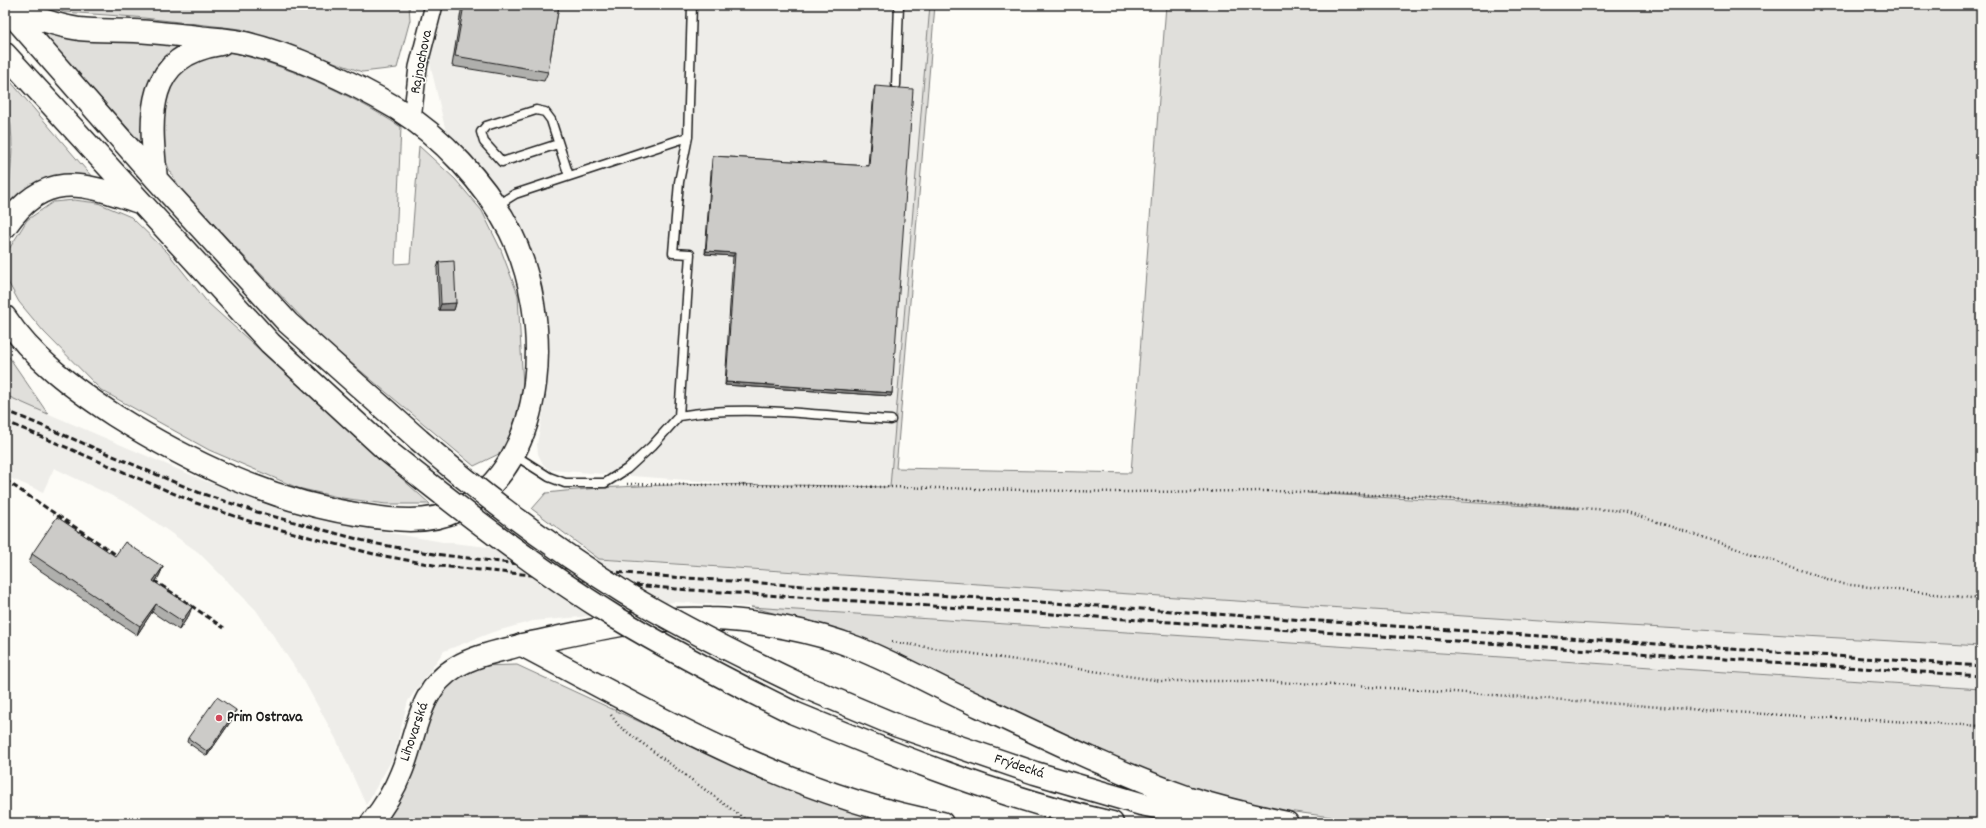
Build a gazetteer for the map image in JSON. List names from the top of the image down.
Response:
{
  "streets": {
    "main road": ["Frýdecká"],
    "street": ["Rajnochova", "Lihovarská"]
  },
  "places": ["Prim Ostrava"]
}
